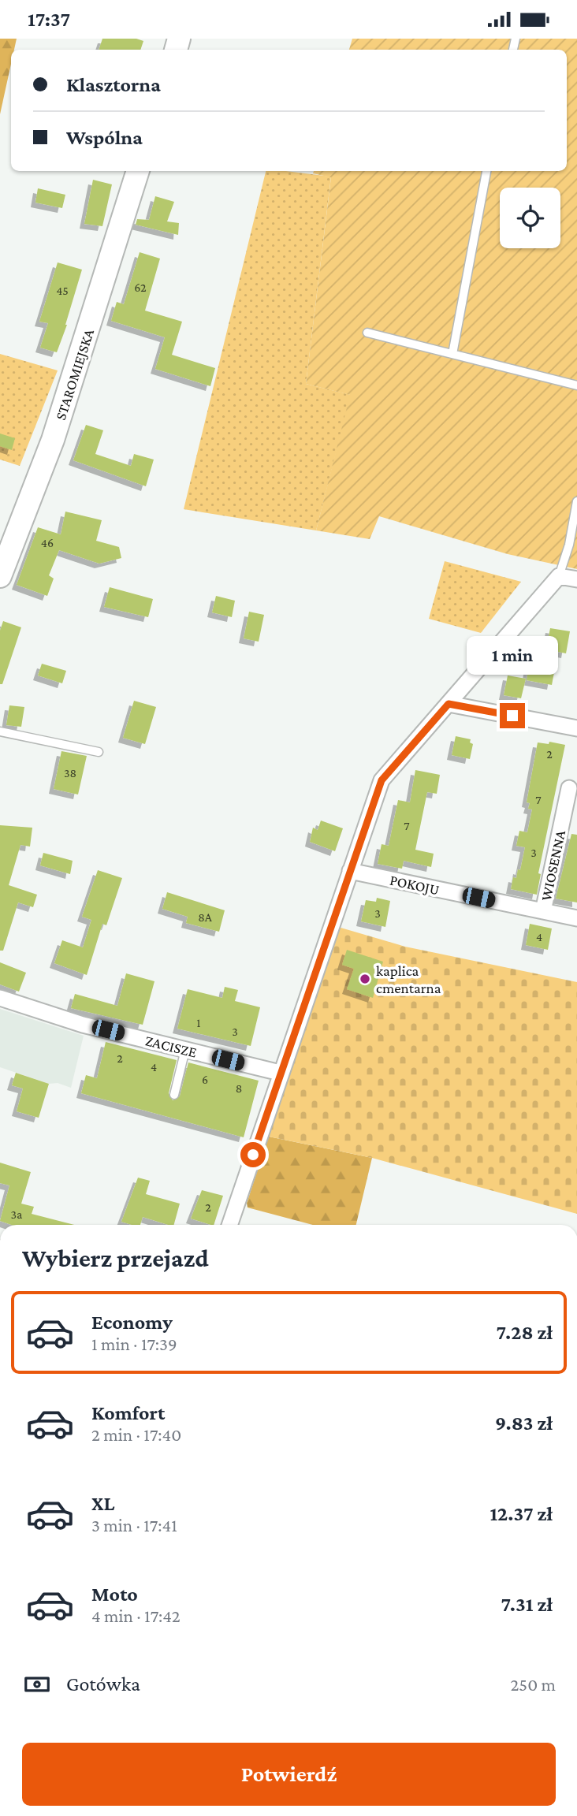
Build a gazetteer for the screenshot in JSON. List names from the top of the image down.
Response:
{
  "streets": {
    "street": [
      "STAROMIEJSKA",
      "WIOSENNA",
      "POKOJU",
      "ZACISZE"
    ]
  },
  "crossings": [
    ["WIOSENNA", "POKOJU"]
  ],
  "places": ["kaplica cmentarna"],
  "house_numbers": [
    "62",
    "45",
    "46",
    "2",
    "38",
    "7",
    "7",
    "3",
    "3",
    "8A",
    "4",
    "1",
    "3",
    "2",
    "4",
    "6",
    "8",
    "2",
    "3a"
  ],
  "page": {
    "status": "17:37",
    "banner": ["Klasztorna", "Wspólna"],
    "bubble": "1 min",
    "heading": "Wybierz przejazd",
    "list": [
      {
        "name": "Economy",
        "note": "1 min · 17:39",
        "value": "7.28 zł"
      },
      {
        "name": "Komfort",
        "note": "2 min · 17:40",
        "value": "9.83 zł"
      },
      {
        "name": "XL",
        "note": "3 min · 17:41",
        "value": "12.37 zł"
      },
      {
        "name": "Moto",
        "note": "4 min · 17:42",
        "value": "7.31 zł"
      }
    ],
    "pay": ["Gotówka", "250 m"],
    "buttons": "Potwierdź"
  }
}
